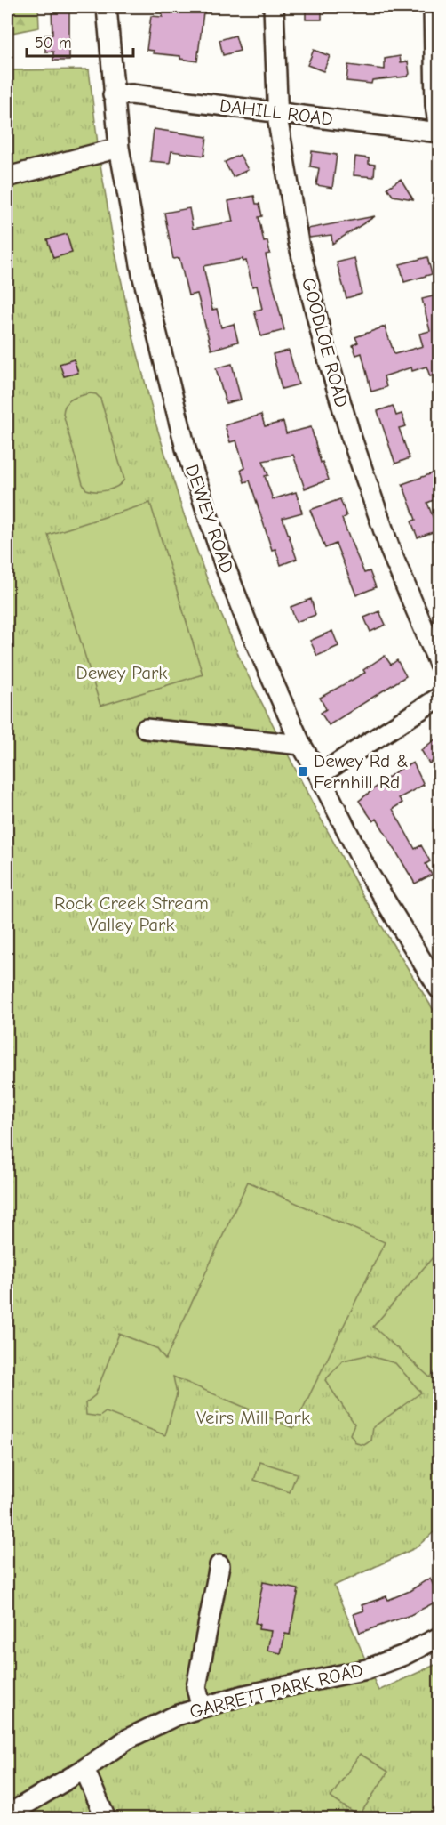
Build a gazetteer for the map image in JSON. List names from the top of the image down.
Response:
{
  "streets": {
    "street": [
      "DAHILL ROAD",
      "GOODLOE ROAD",
      "DEWEY ROAD",
      "GARRETT PARK ROAD"
    ]
  },
  "crossings": [
    ["DAHILL ROAD", "GOODLOE ROAD"],
    ["DAHILL ROAD", "DEWEY ROAD"]
  ],
  "parks": ["Dewey Park", "Rock Creek Stream Valley Park", "Veirs Mill Park"],
  "places": {
    "transit": ["Dewey Rd & Fernhill Rd"]
  },
  "scale_bar": "50 m"
}
